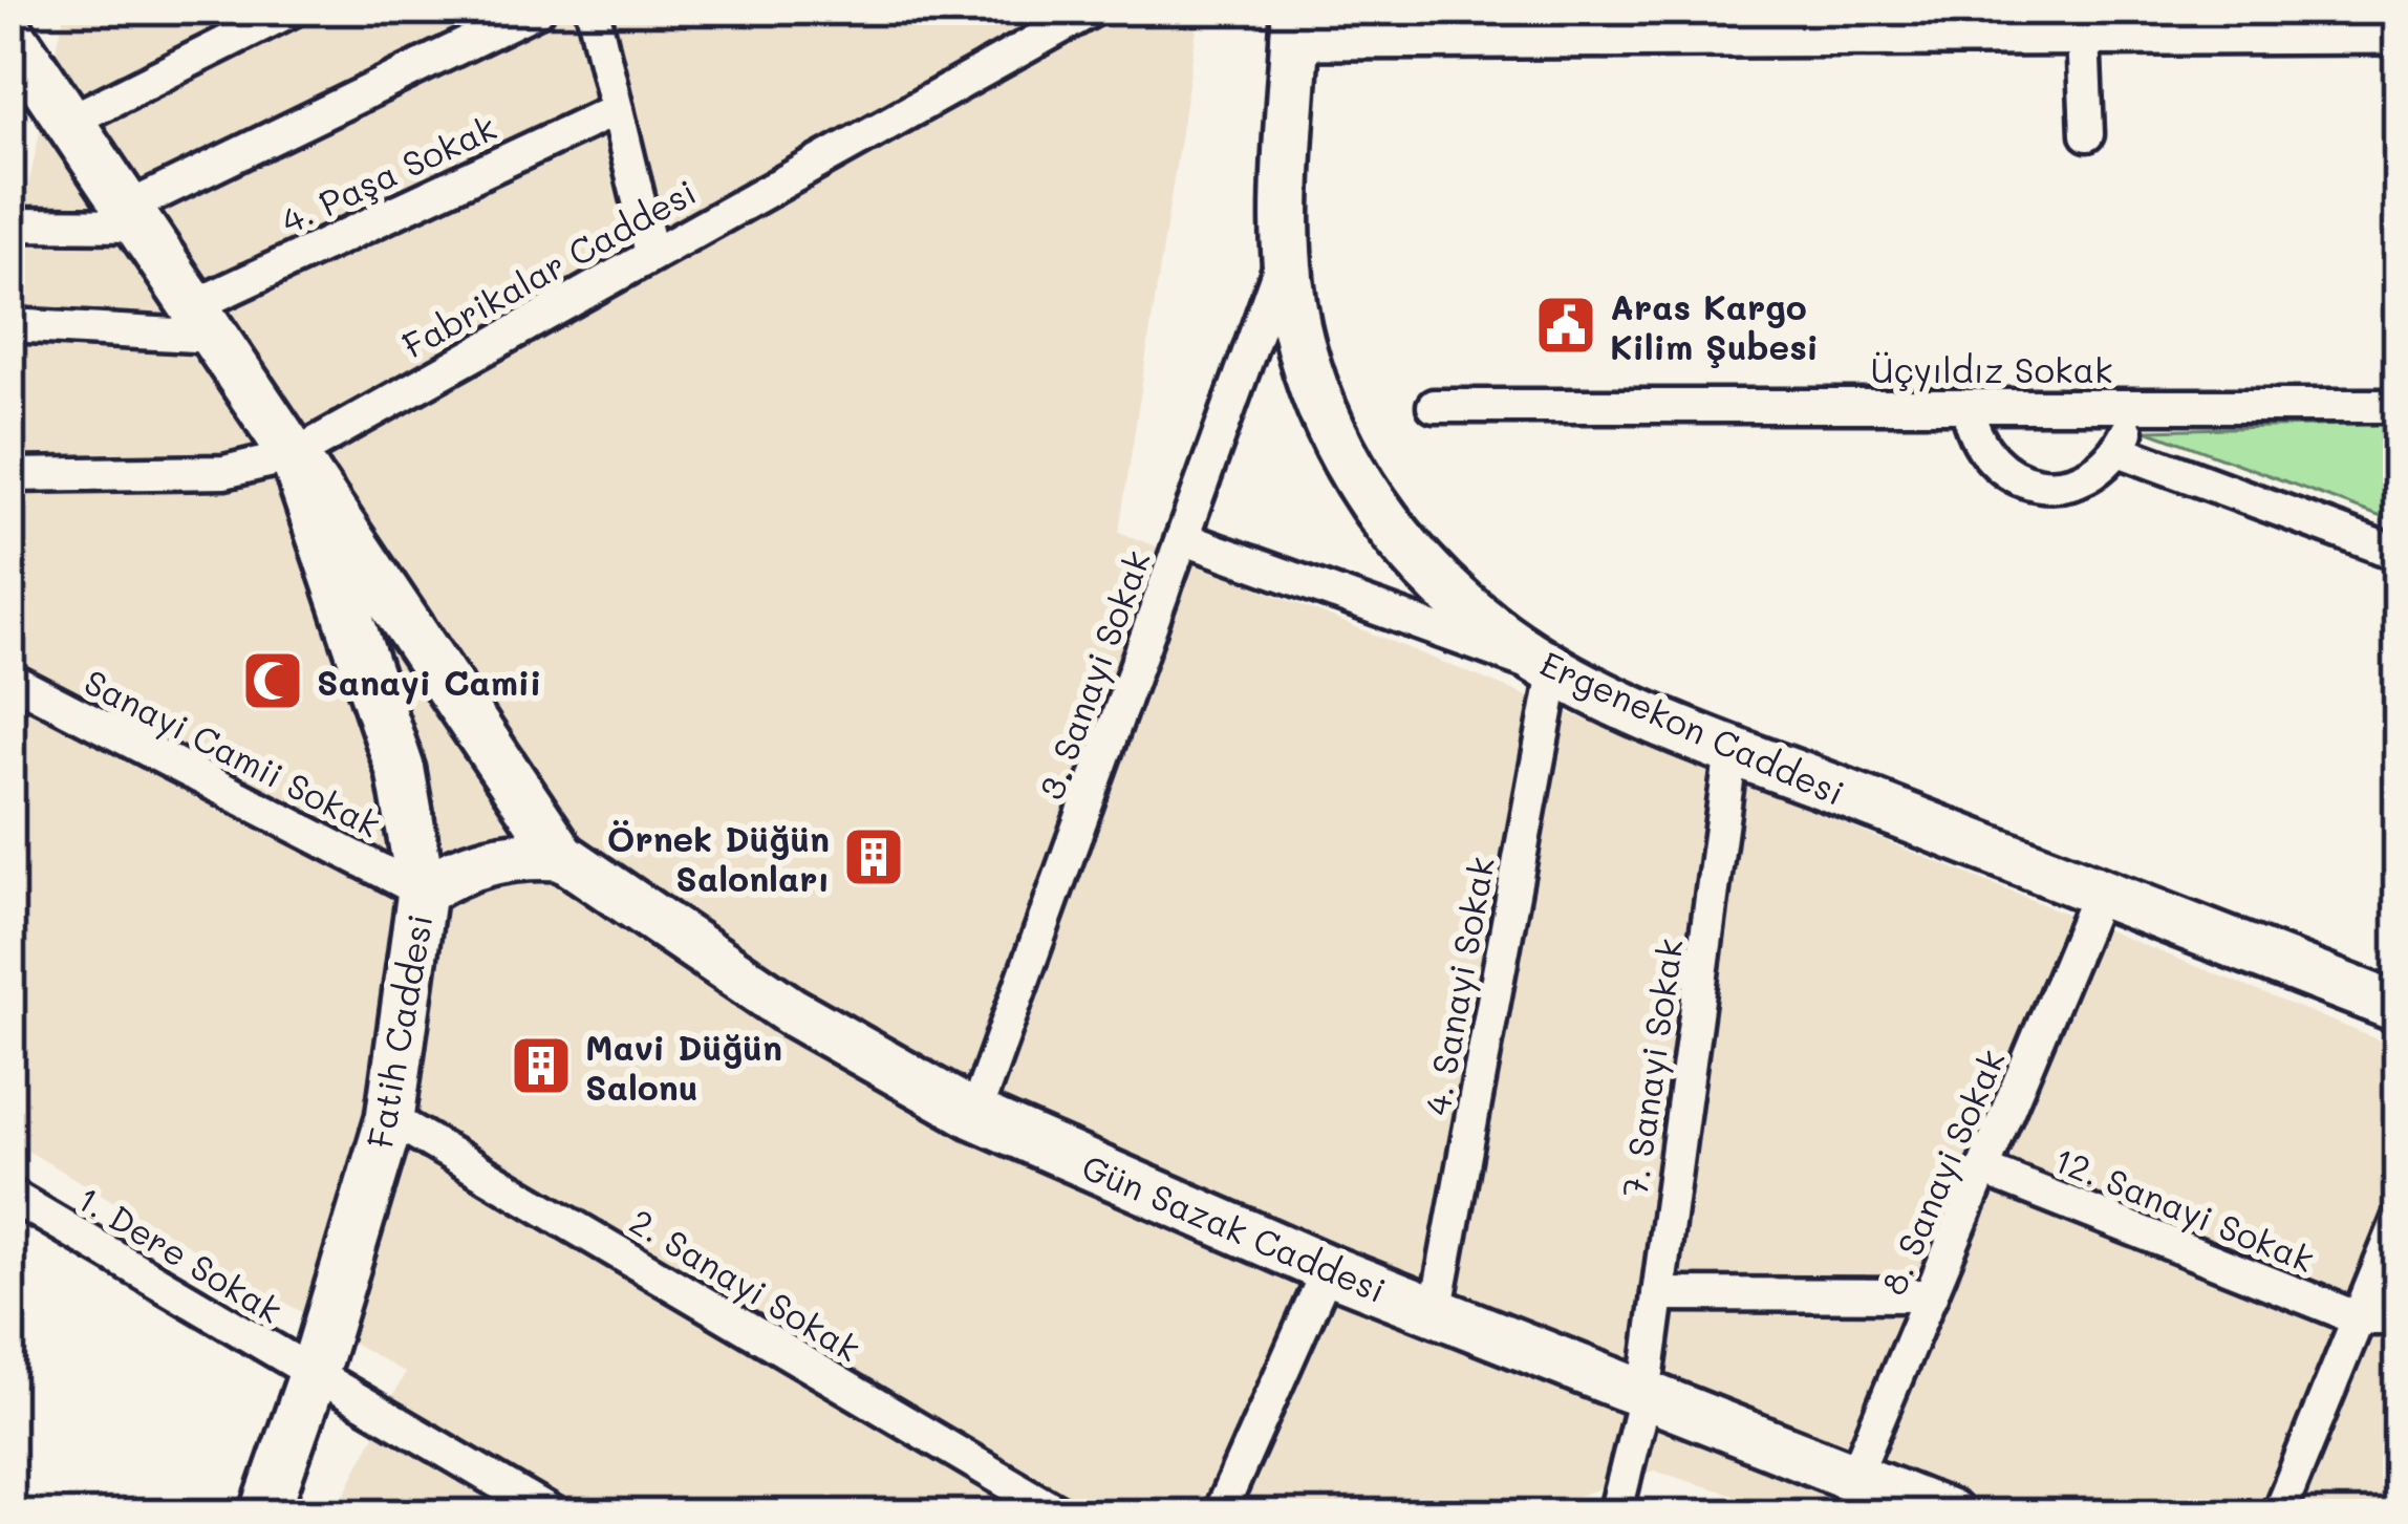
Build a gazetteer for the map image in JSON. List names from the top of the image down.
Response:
{
  "streets": {
    "street": [
      "4. Paşa Sokak",
      "Fabrikalar Caddesi",
      "Üçyıldız Sokak",
      "3. Sanayi Sokak",
      "Ergenekon Caddesi",
      "Sanayi Camii Sokak",
      "4. Sanayi Sokak",
      "Fatih Caddesi",
      "7. Sanayi Sokak",
      "8. Sanayi Sokak",
      "12. Sanayi Sokak",
      "Gün Sazak Caddesi",
      "1. Dere Sokak",
      "2. Sanayi Sokak"
    ]
  },
  "crossings": [
    ["4. Paşa Sokak", "Fatih Caddesi"],
    ["Fabrikalar Caddesi", "Fatih Caddesi"],
    ["3. Sanayi Sokak", "Ergenekon Caddesi"],
    ["3. Sanayi Sokak", "Gün Sazak Caddesi"],
    ["Ergenekon Caddesi", "4. Sanayi Sokak"],
    ["Ergenekon Caddesi", "7. Sanayi Sokak"],
    ["Ergenekon Caddesi", "8. Sanayi Sokak"],
    ["Sanayi Camii Sokak", "Fatih Caddesi"],
    ["4. Sanayi Sokak", "Gün Sazak Caddesi"],
    ["Fatih Caddesi", "1. Dere Sokak"],
    ["Fatih Caddesi", "2. Sanayi Sokak"],
    ["7. Sanayi Sokak", "Gün Sazak Caddesi"],
    ["8. Sanayi Sokak", "12. Sanayi Sokak"],
    ["8. Sanayi Sokak", "Gün Sazak Caddesi"]
  ],
  "places": {
    "public building": ["Aras Kargo Kilim Şubesi"],
    "mosque": ["Sanayi Camii"],
    "building": ["Örnek Düğün Salonları", "Mavi Düğün Salonu"]
  }
}
